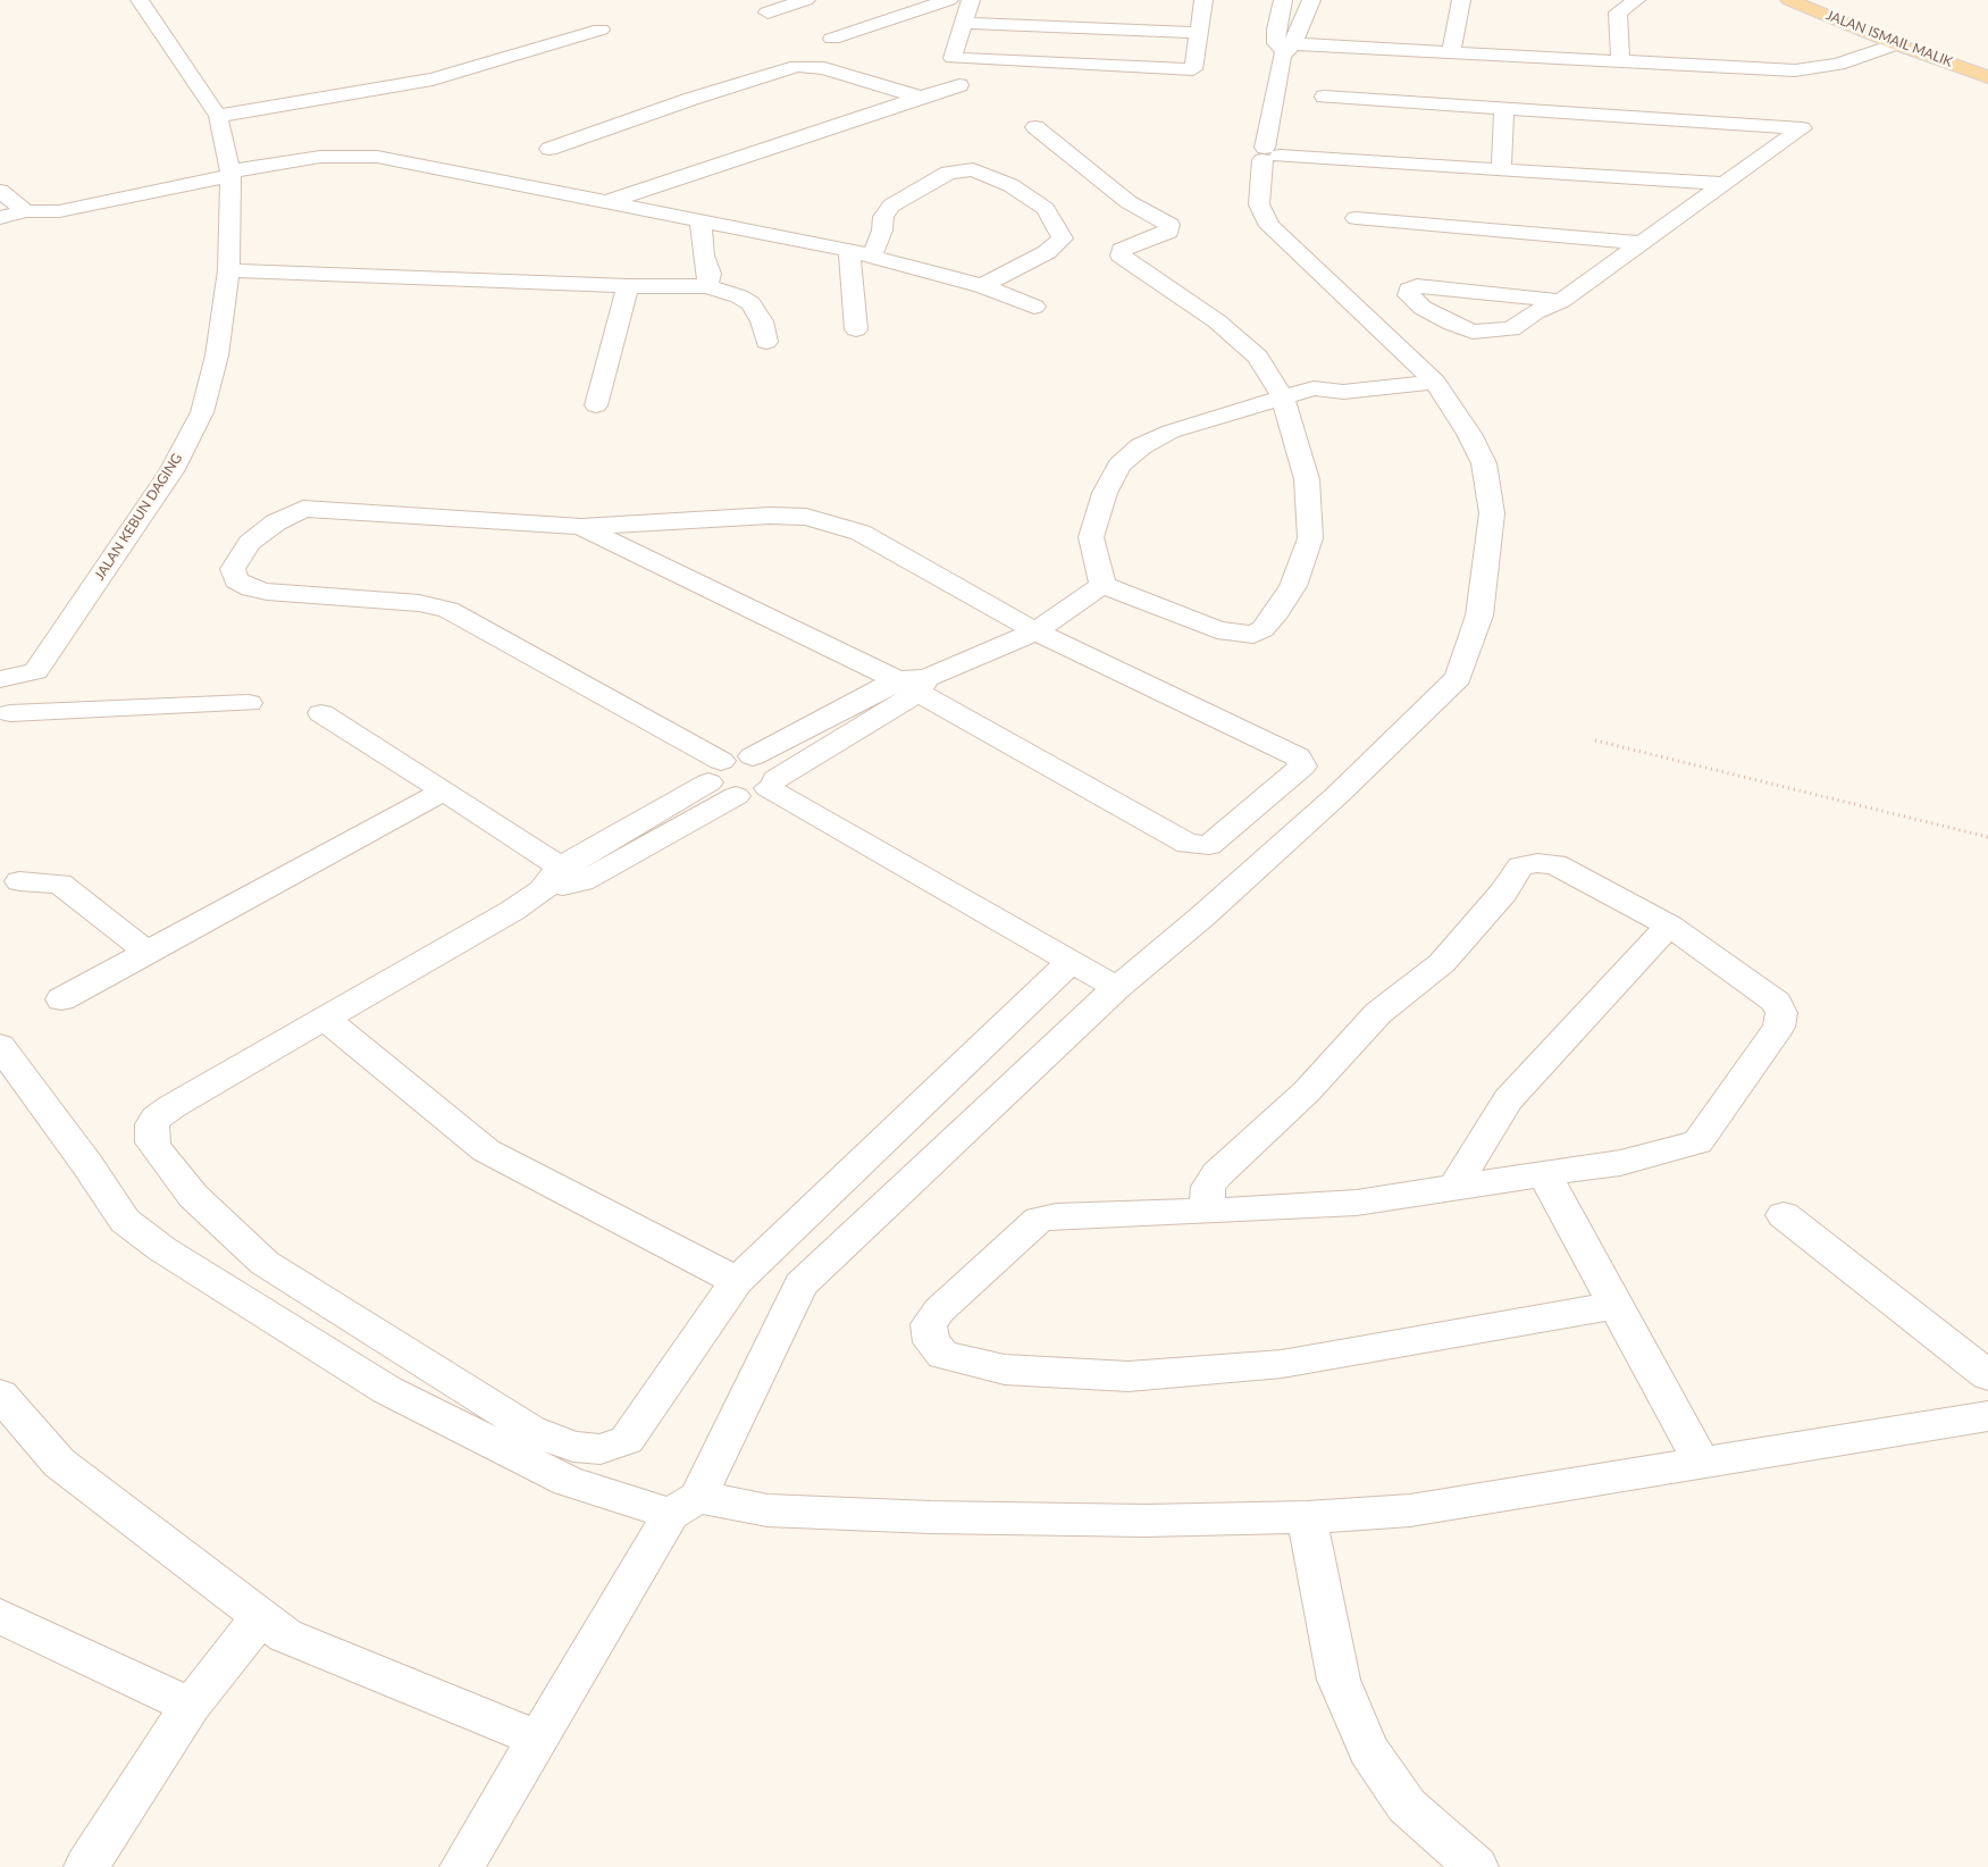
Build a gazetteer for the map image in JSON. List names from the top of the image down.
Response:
{
  "streets": {
    "main road": ["JALAN ISMAIL MALIK"],
    "street": ["JALAN KEBUN DAGING"]
  }
}
